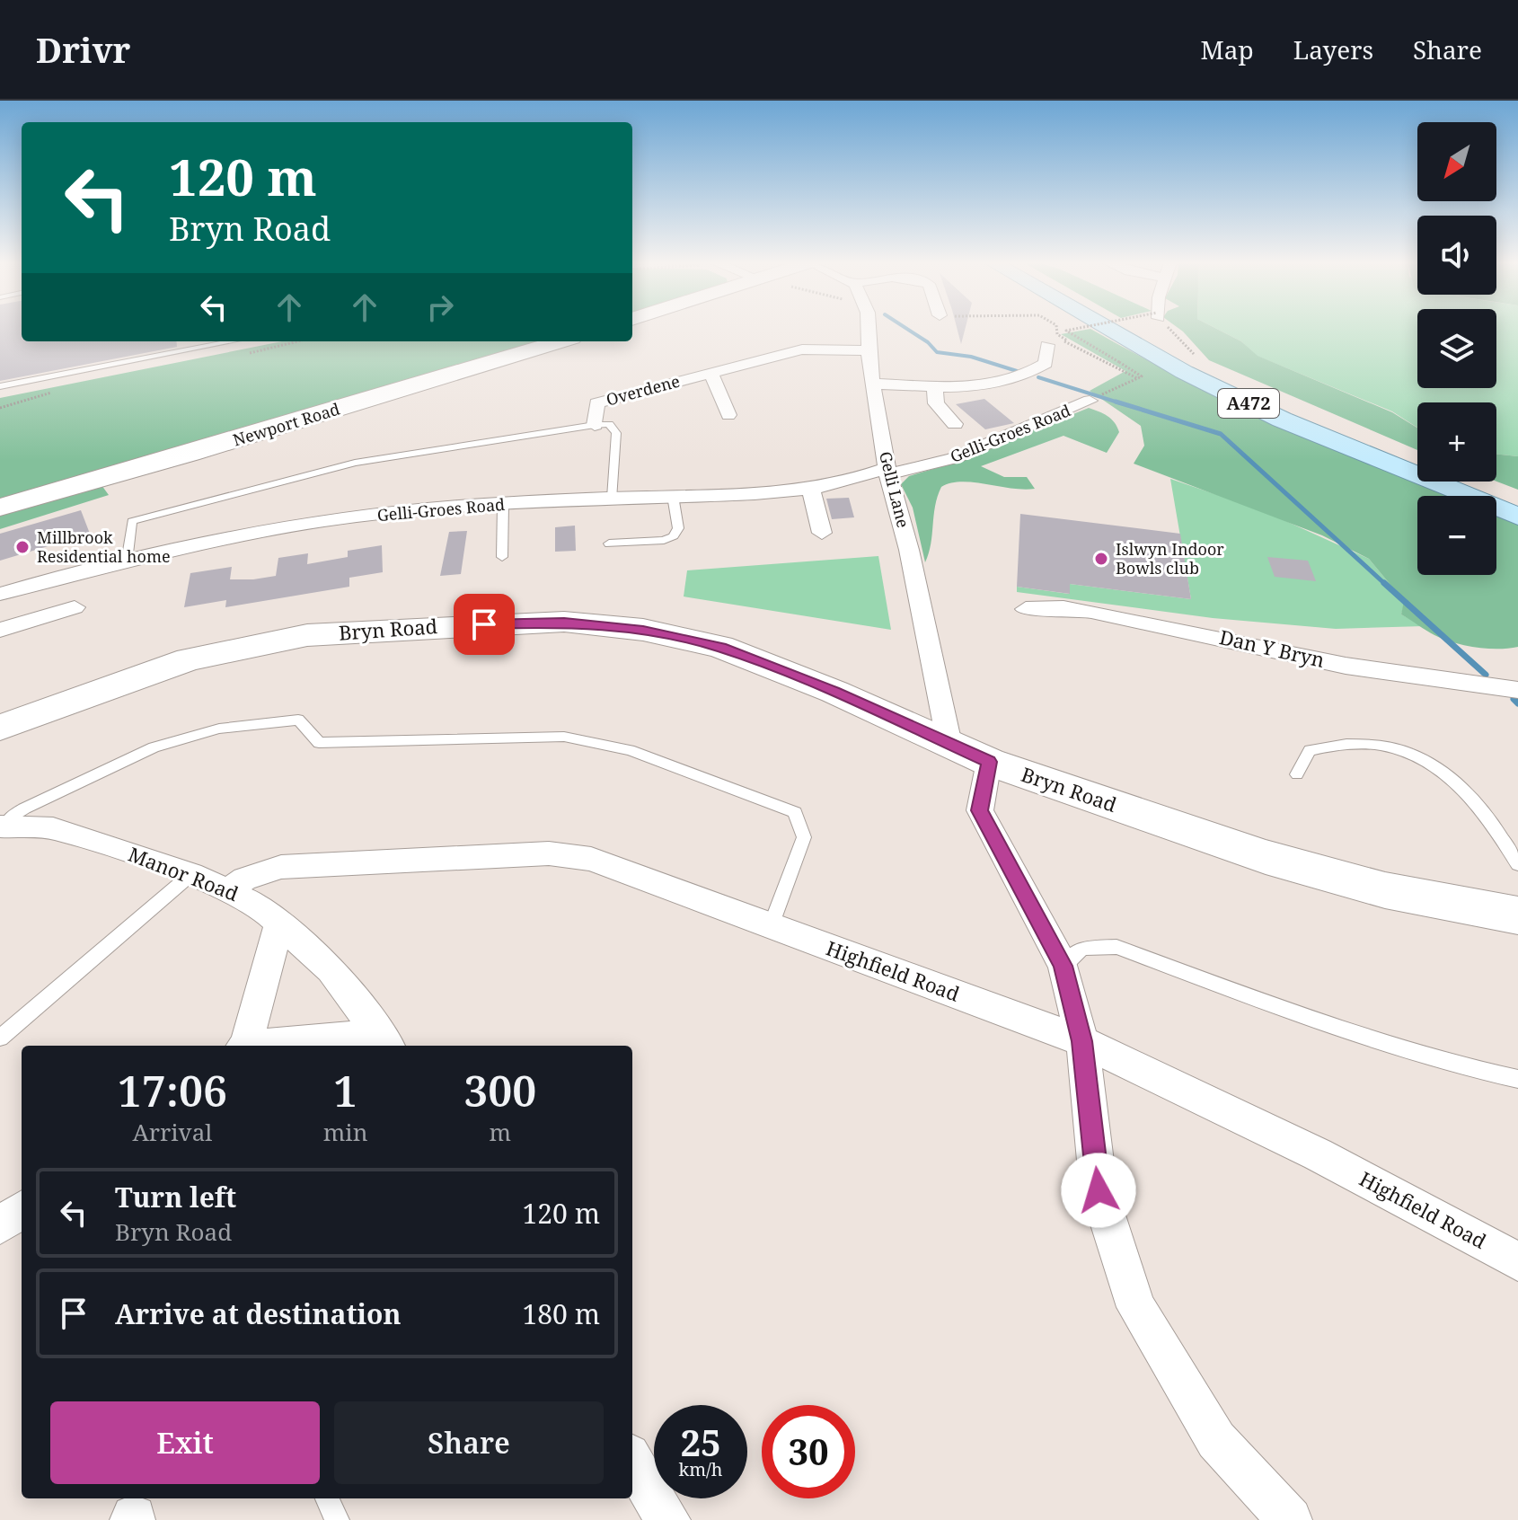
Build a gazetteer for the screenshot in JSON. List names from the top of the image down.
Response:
{
  "streets": {
    "main road": ["A472"],
    "street": [
      "Overdene",
      "Newport Road",
      "Gelli-Groes Road",
      "Gelli Lane",
      "Bryn Road",
      "Dan Y Bryn",
      "Manor Road",
      "Highfield Road"
    ]
  },
  "crossings": [
    ["Overdene", "Gelli Lane"],
    ["Gelli-Groes Road", "Gelli Lane"],
    ["Gelli Lane", "Bryn Road"],
    ["Manor Road", "Highfield Road"]
  ],
  "places": ["Millbrook Residential home", "Islwyn Indoor Bowls club"],
  "north": "bottom left",
  "page": {
    "header": "Drivr",
    "nav": ["Map", "Layers", "Share"],
    "map_buttons": ["+", "−"],
    "turn": ["120 m", "Bryn Road"],
    "eta": [
      "17:06",
      "Arrival",
      "1",
      "min",
      "300",
      "m"
    ],
    "list": [
      {
        "name": "Turn left",
        "note": "Bryn Road",
        "value": "120 m"
      },
      {
        "name": "Arrive at destination",
        "value": "180 m"
      }
    ],
    "buttons": ["Exit", "Share"],
    "speed": "25 km/h",
    "limit": "30"
  }
}
